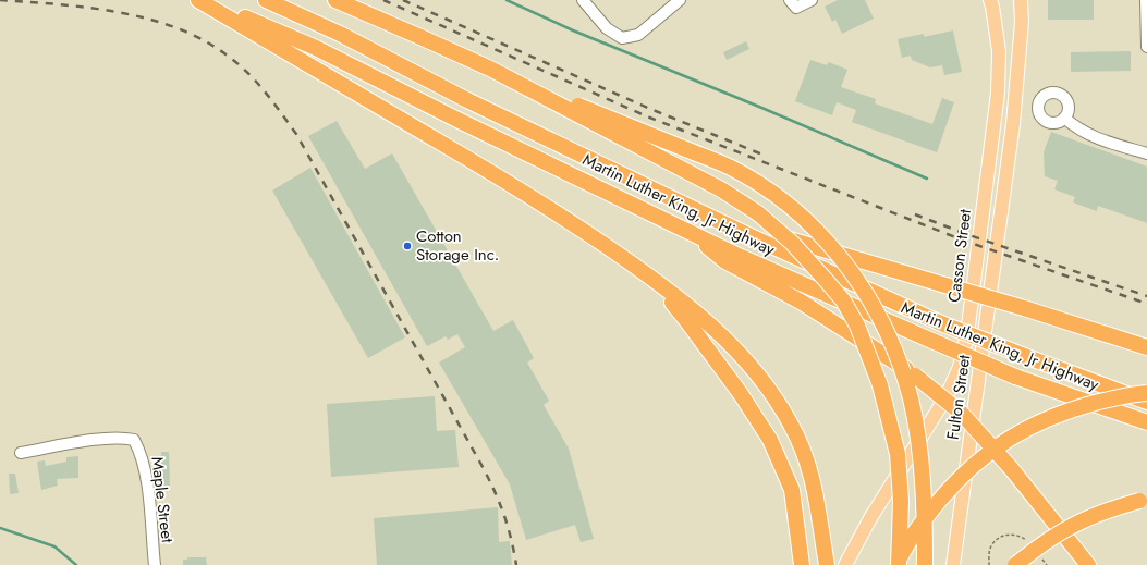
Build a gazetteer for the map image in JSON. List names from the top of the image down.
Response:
{
  "streets": {
    "highway": ["Martin Luther King, Jr Highway"],
    "main road": ["Casson Street", "Fulton Street"],
    "street": ["Maple Street"]
  },
  "places": ["Cotton Storage Inc."]
}
